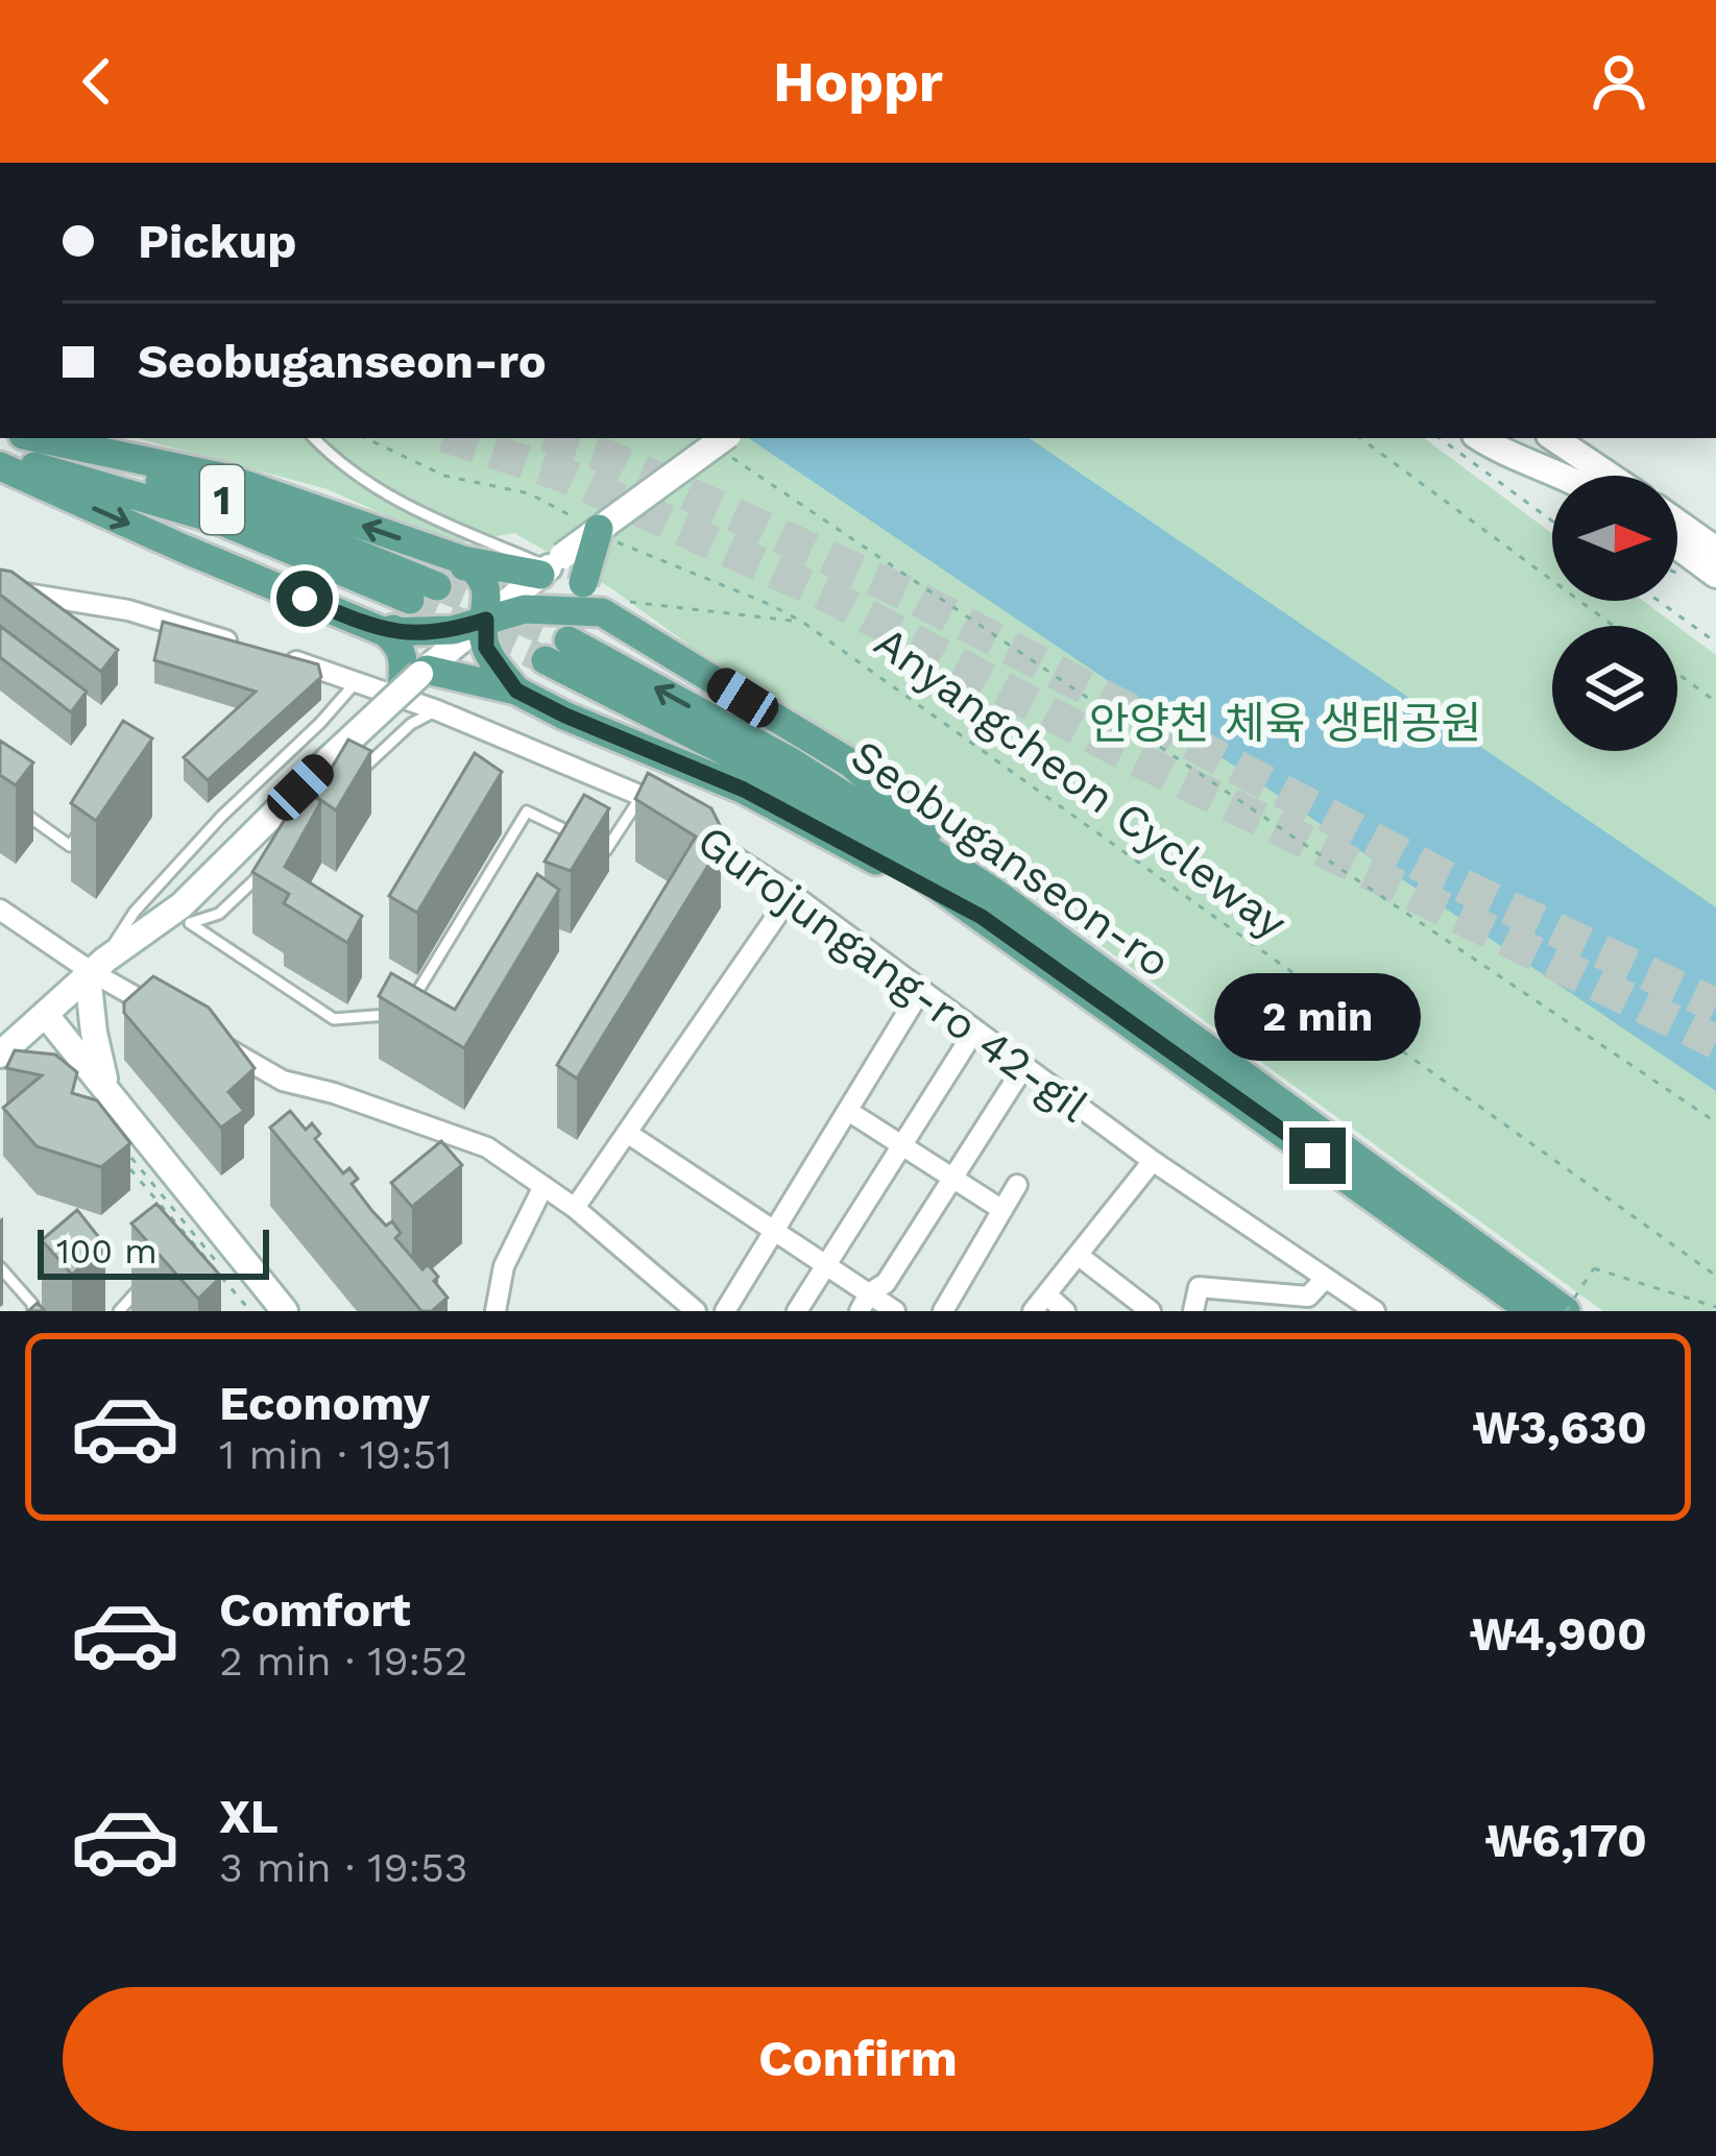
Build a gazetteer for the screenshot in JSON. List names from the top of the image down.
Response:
{
  "streets": {
    "main road": ["1", "Seobuganseon-ro"],
    "street": ["Gurojungang-ro 42-gil"],
    "path": ["Anyangcheon Cycleway"]
  },
  "parks": ["안양천 체육 생태공원"],
  "scale_bar": "100 m",
  "north": "right",
  "page": {
    "header": "Hoppr",
    "banner": ["Pickup", "Seobuganseon-ro"],
    "bubble": "2 min",
    "scale": "100 m",
    "list": [
      {
        "name": "Economy",
        "note": "1 min · 19:51",
        "value": "₩3,630"
      },
      {
        "name": "Comfort",
        "note": "2 min · 19:52",
        "value": "₩4,900"
      },
      {
        "name": "XL",
        "note": "3 min · 19:53",
        "value": "₩6,170"
      }
    ],
    "buttons": "Confirm"
  }
}
